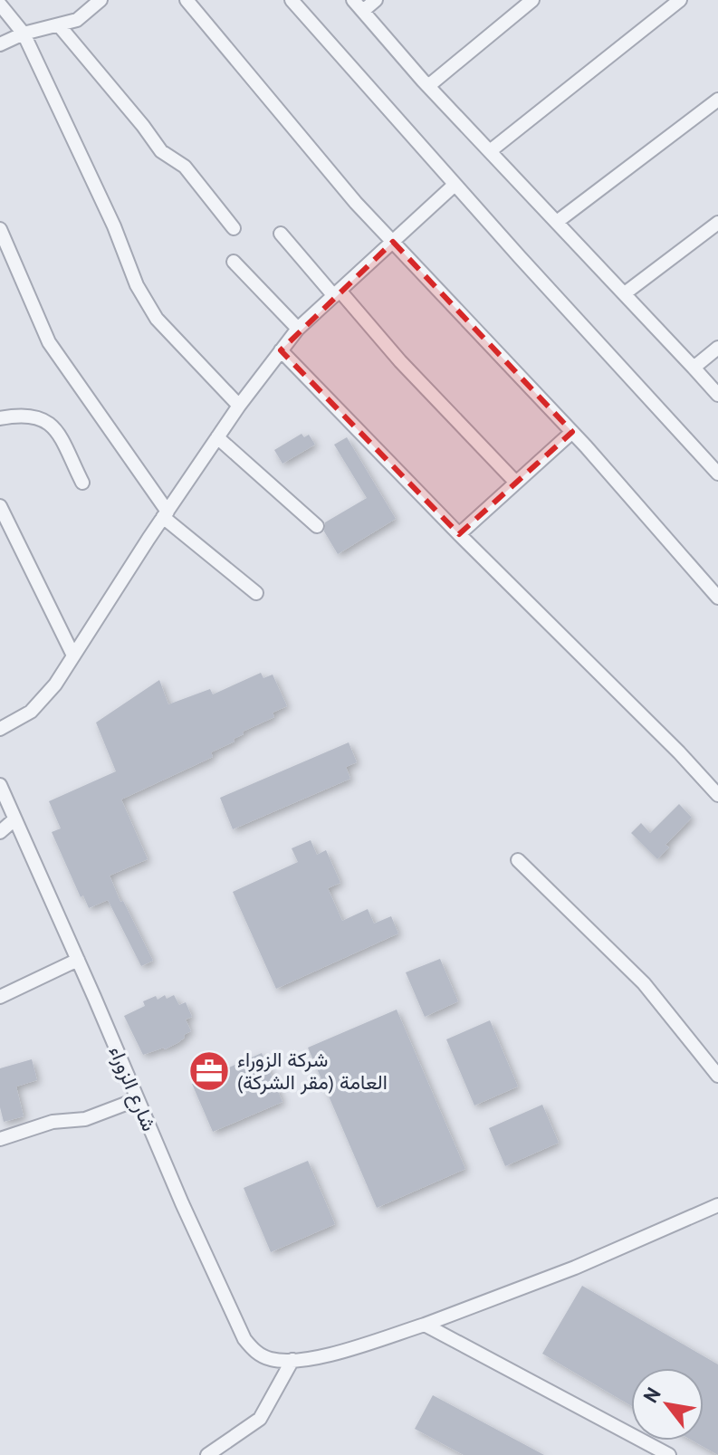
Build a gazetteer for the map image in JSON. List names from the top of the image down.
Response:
{
  "streets": {
    "street": ["شارع الزوراء"]
  },
  "places": {
    "office": ["شركة الزوراء العامة (مقر الشركة)"]
  },
  "north": "top left"
}
